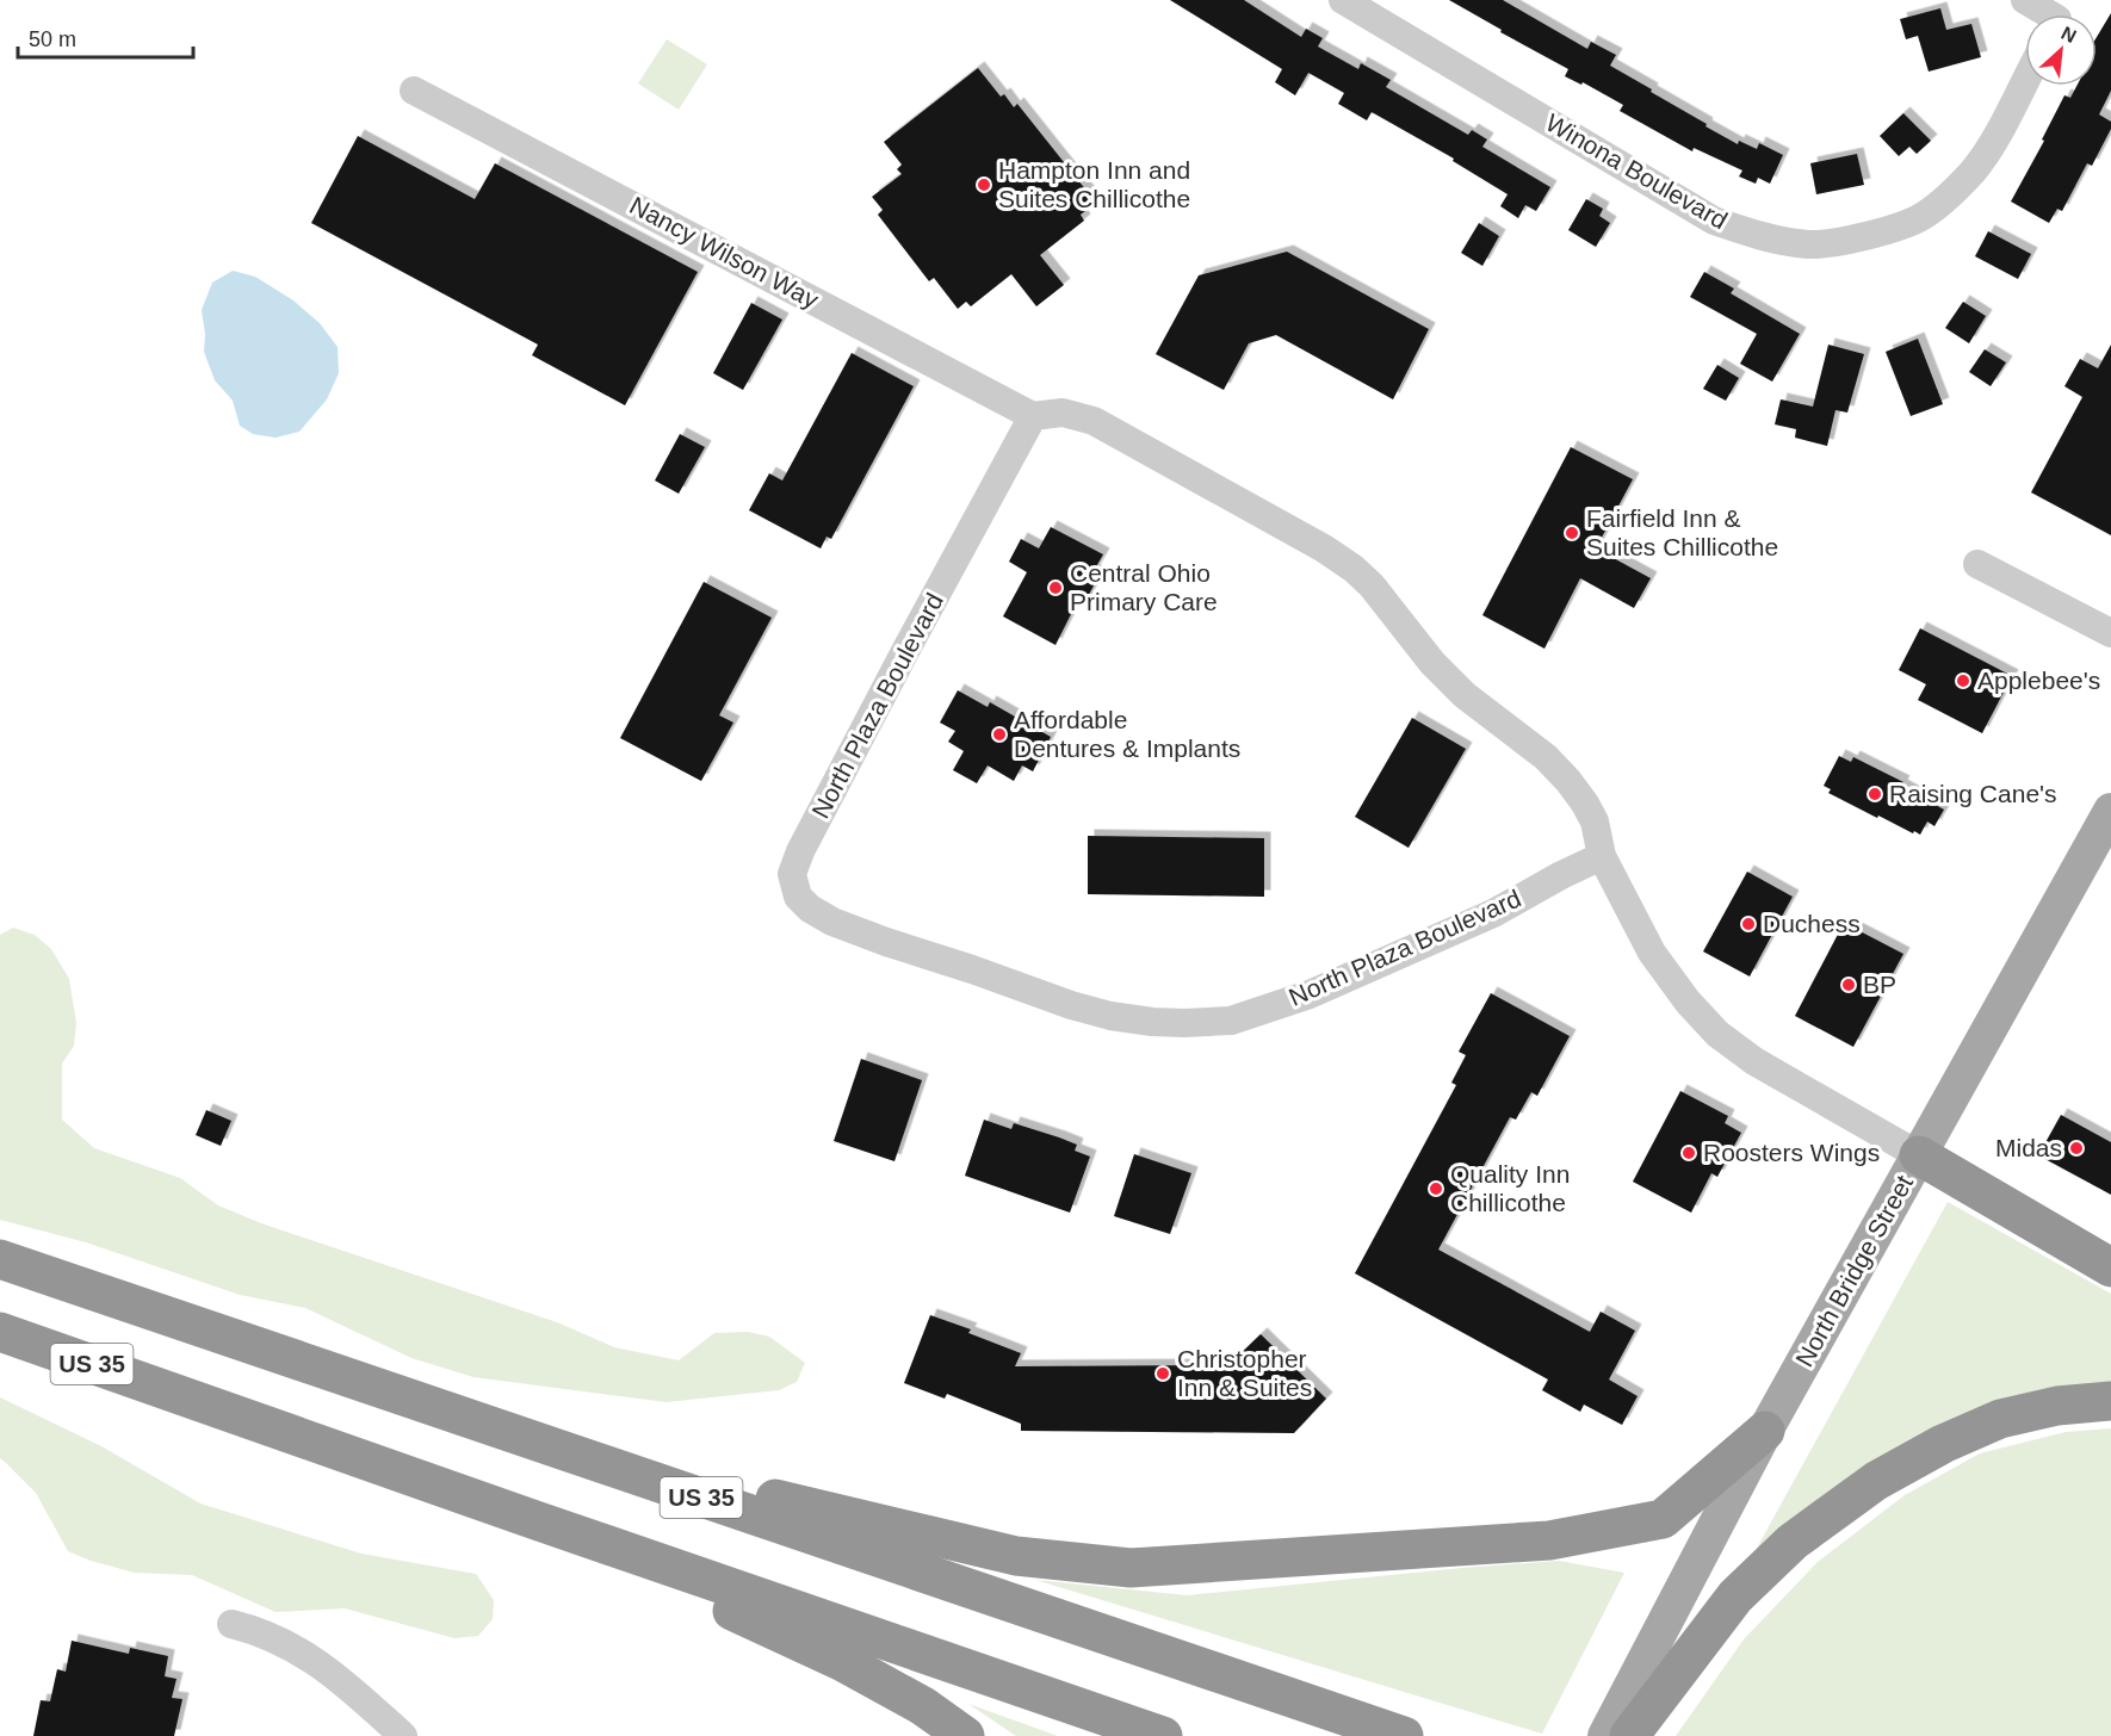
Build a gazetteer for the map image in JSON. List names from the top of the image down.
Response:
{
  "streets": {
    "highway": ["US 35"],
    "main road": ["North Bridge Street"],
    "street": ["Winona Boulevard", "Nancy Wilson Way", "North Plaza Boulevard"]
  },
  "crossings": [
    ["Nancy Wilson Way", "North Plaza Boulevard"]
  ],
  "places": [
    "Hampton Inn and Suites Chillicothe",
    "Fairfield Inn & Suites Chillicothe",
    "Central Ohio Primary Care",
    "Applebee's",
    "Affordable Dentures & Implants",
    "Raising Cane's",
    "Duchess",
    "BP",
    "Midas",
    "Roosters Wings",
    "Quality Inn Chillicothe",
    "Christopher Inn & Suites"
  ],
  "scale_bar": "50 m",
  "north": "top right"
}
